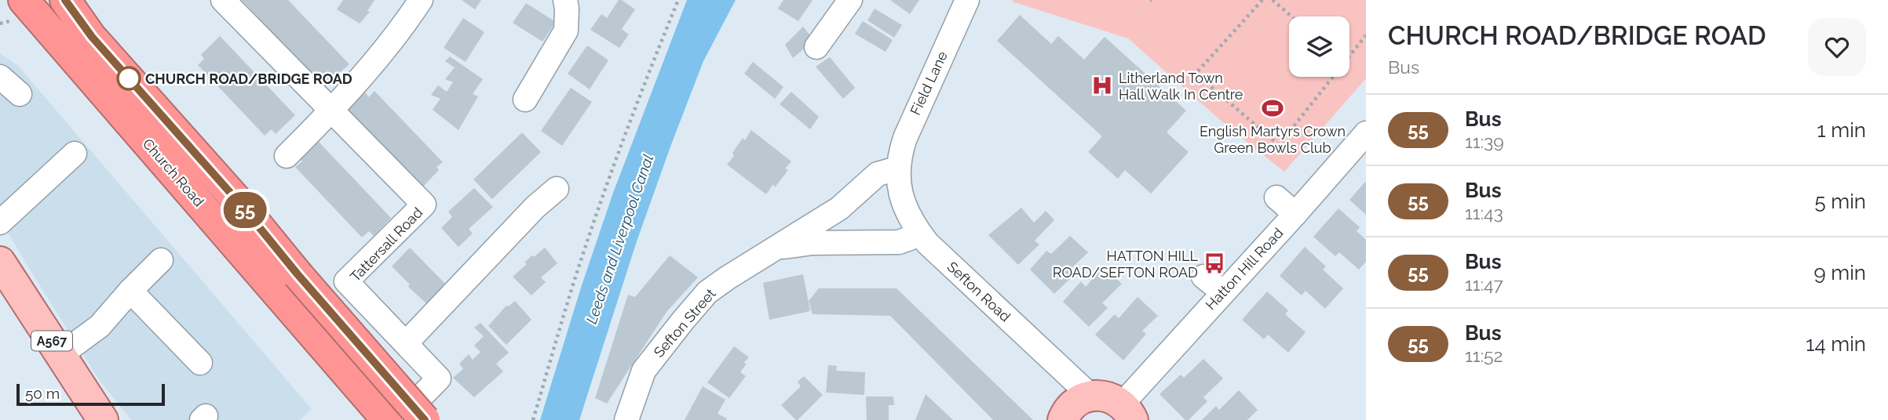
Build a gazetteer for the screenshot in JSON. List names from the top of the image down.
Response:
{
  "streets": {
    "highway": ["Church Road"],
    "main road": ["A567"],
    "street": [
      "Field Lane",
      "Tattersall Road",
      "Hatton Hill Road",
      "Sefton Road",
      "Sefton Street"
    ]
  },
  "crossings": [
    ["Field Lane", "Sefton Road"],
    ["Field Lane", "Sefton Street"],
    ["Sefton Road", "Sefton Street"]
  ],
  "water": ["Leeds and Liverpool Canal"],
  "places": {
    "other": ["CHURCH ROAD/BRIDGE ROAD"],
    "hospital": ["Litherland Town Hall Walk In Centre"],
    "sports": ["English Martyrs Crown Green Bowls Club"],
    "bus stop": ["HATTON HILL ROAD/SEFTON ROAD"]
  },
  "lines": ["bus line 55"],
  "scale_bar": "50 m",
  "page": {
    "on_map": "55",
    "heading": ["CHURCH ROAD/BRIDGE ROAD", "Bus"],
    "list": [
      {
        "mark": "55",
        "name": "Bus",
        "note": "11:39",
        "value": "1 min"
      },
      {
        "mark": "55",
        "name": "Bus",
        "note": "11:43",
        "value": "5 min"
      },
      {
        "mark": "55",
        "name": "Bus",
        "note": "11:47",
        "value": "9 min"
      },
      {
        "mark": "55",
        "name": "Bus",
        "note": "11:52",
        "value": "14 min"
      }
    ],
    "scale": "50 m"
  }
}
